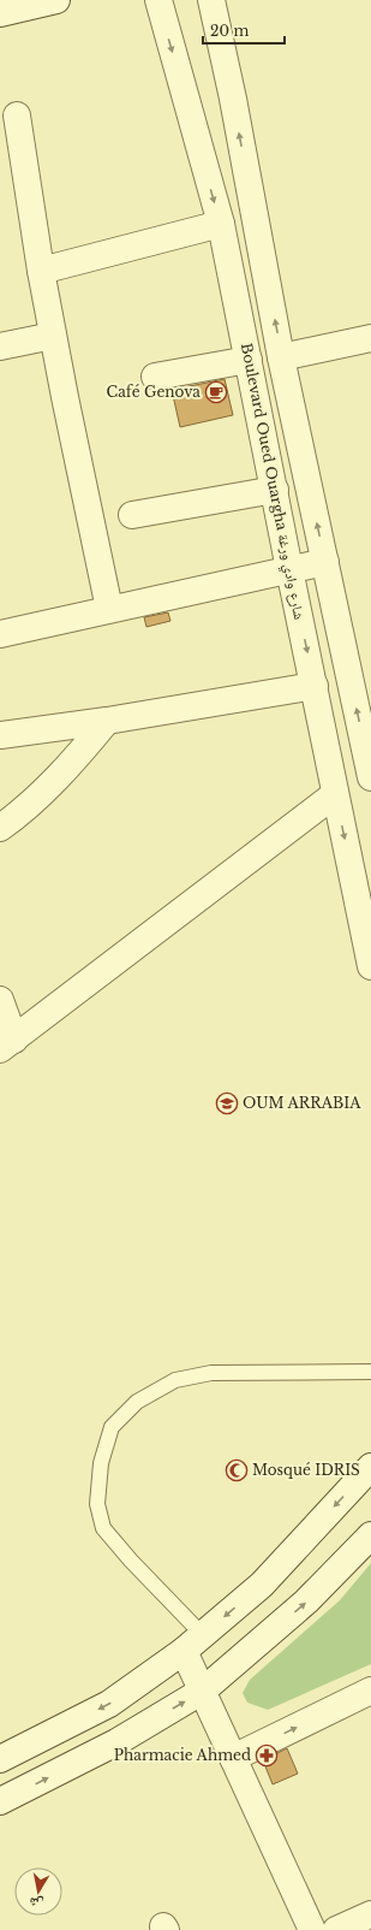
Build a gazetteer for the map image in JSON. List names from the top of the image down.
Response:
{
  "streets": {
    "street": ["Boulevard Oued Ouargha شارع وادي ورغة"]
  },
  "places": {
    "cafe": ["Café Genova"],
    "school or university": ["OUM ARRABIA"],
    "mosque": ["Mosqué IDRIS"],
    "pharmacy": ["Pharmacie Ahmed"]
  },
  "scale_bar": "20 m",
  "north": "bottom"
}
